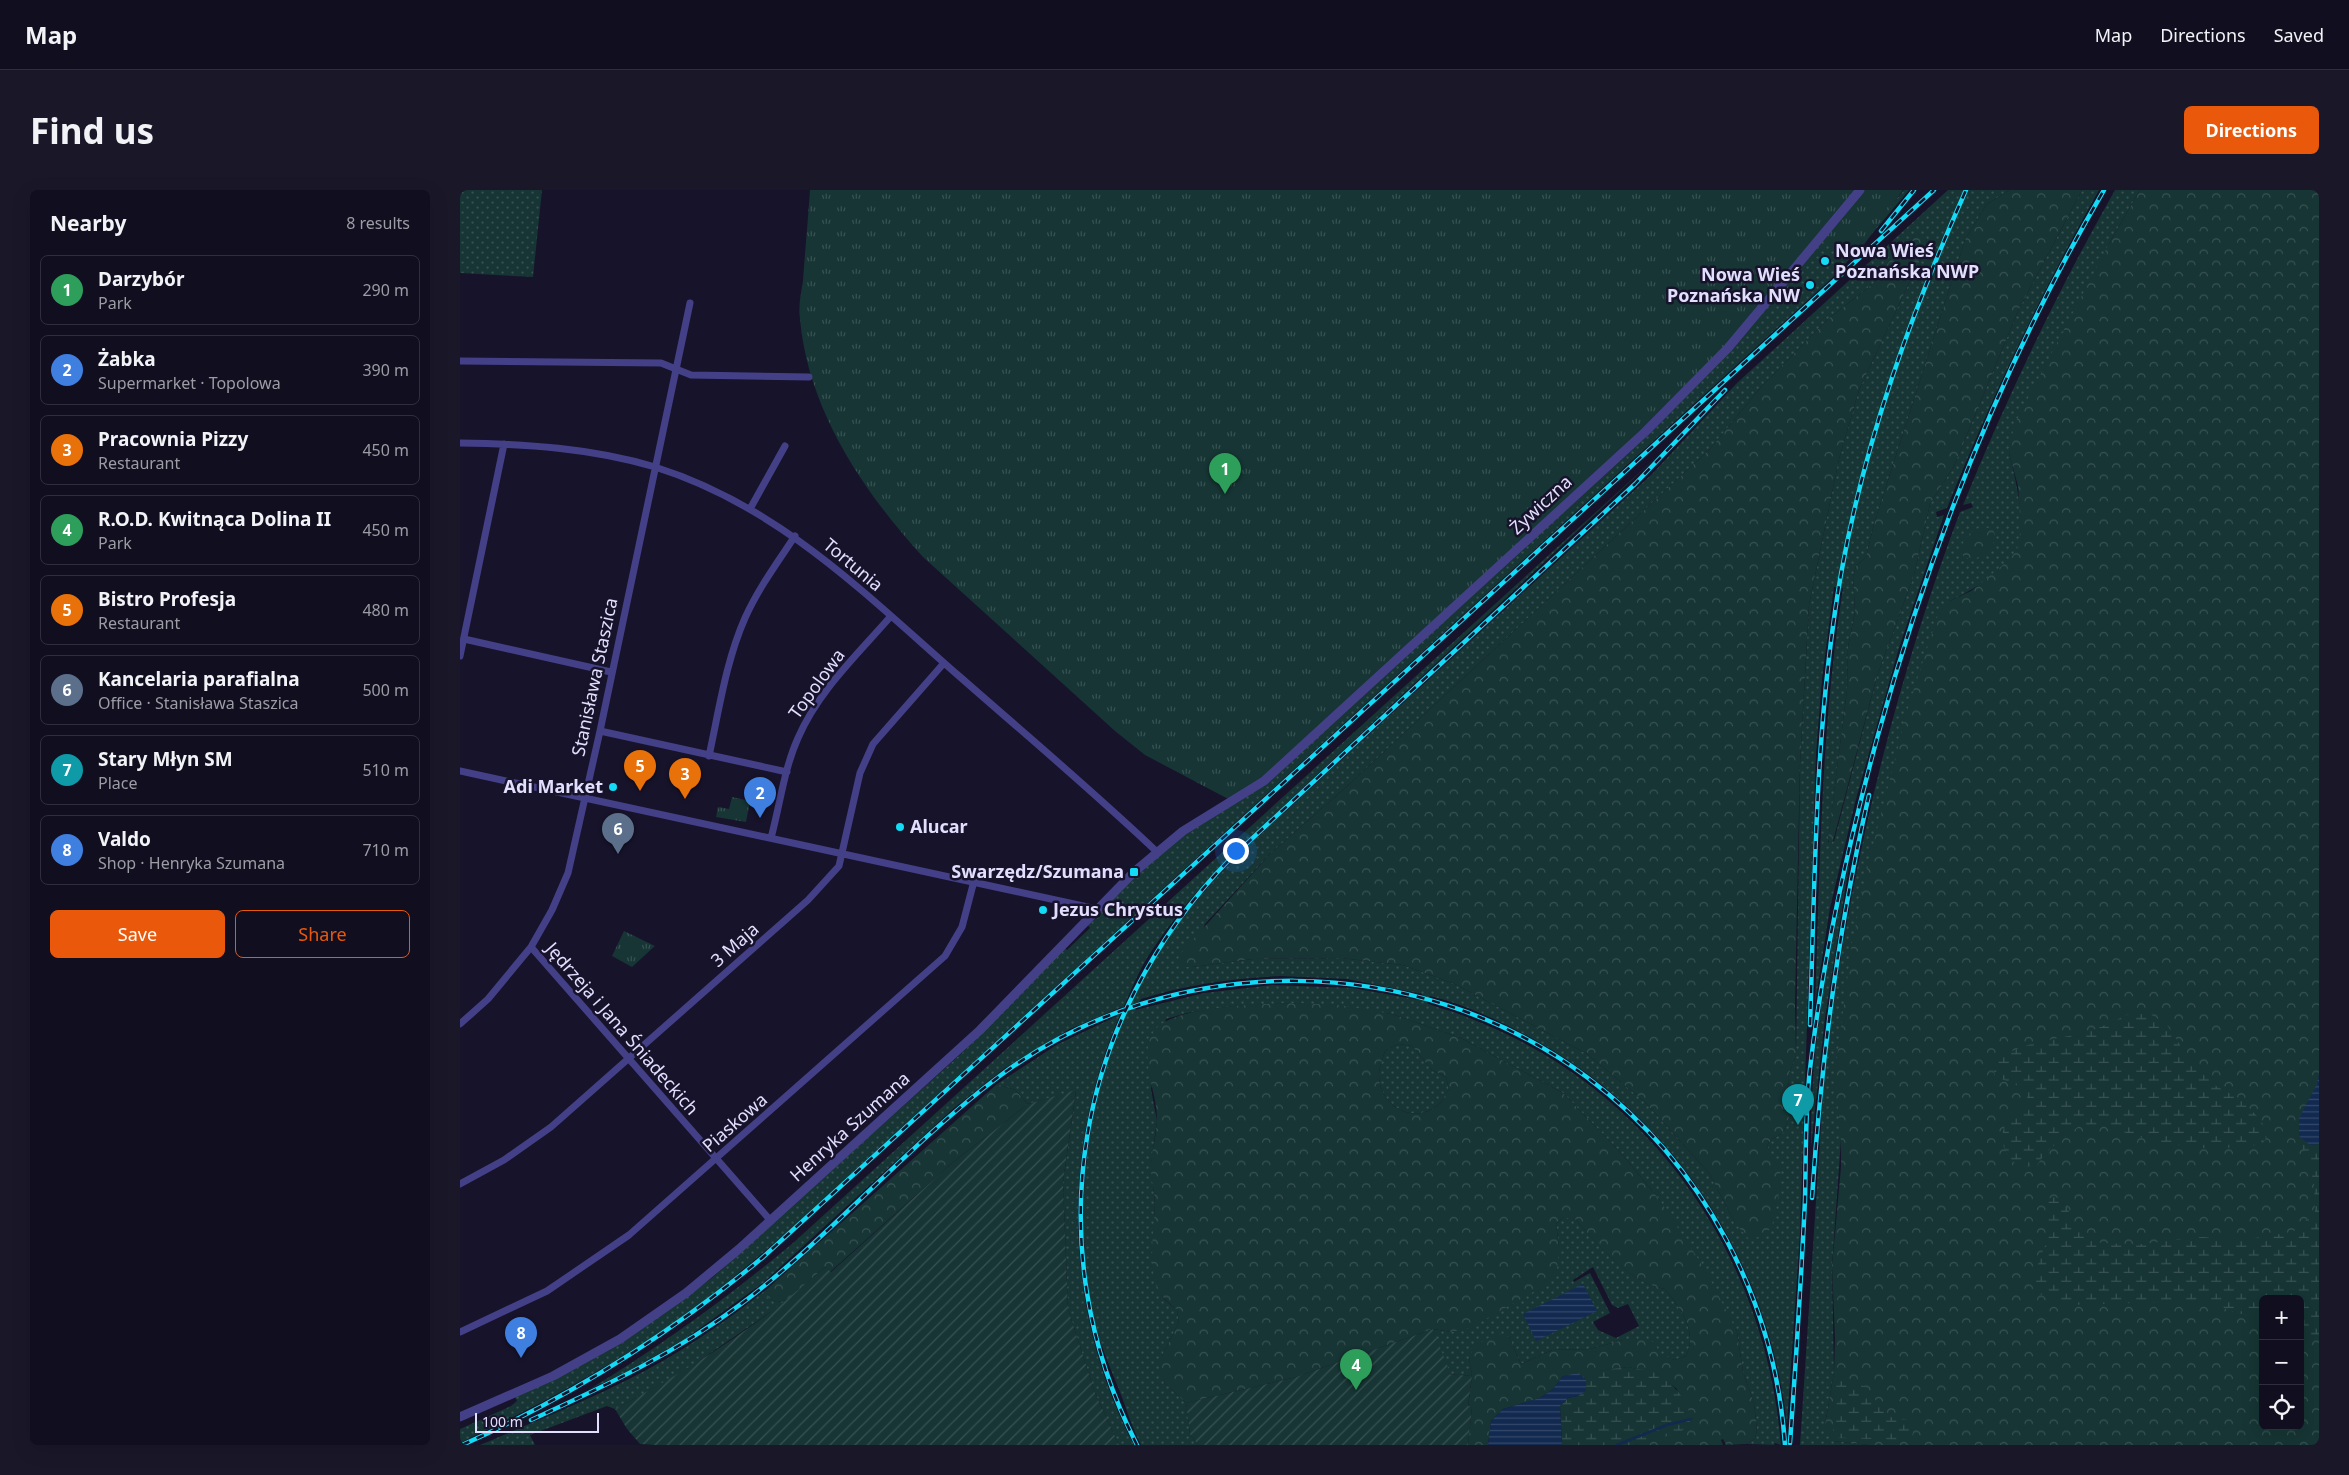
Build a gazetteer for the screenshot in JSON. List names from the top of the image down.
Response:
{
  "streets": {
    "street": [
      "Żywiczna",
      "Tortunia",
      "Stanisława Staszica",
      "Topolowa",
      "3 Maja",
      "Jędrzeja i Jana Śniadeckich",
      "Piaskowa",
      "Henryka Szumana"
    ]
  },
  "crossings": [
    ["Żywiczna", "Henryka Szumana"],
    ["Tortunia", "Stanisława Staszica"],
    ["Tortunia", "Topolowa"],
    ["Tortunia", "3 Maja"],
    ["Tortunia", "Henryka Szumana"],
    ["Stanisława Staszica", "Jędrzeja i Jana Śniadeckich"],
    ["3 Maja", "Jędrzeja i Jana Śniadeckich"],
    ["Jędrzeja i Jana Śniadeckich", "Piaskowa"],
    ["Jędrzeja i Jana Śniadeckich", "Henryka Szumana"]
  ],
  "places": {
    "other": [
      "Nowa Wieś Poznańska NWP",
      "Nowa Wieś Poznańska NW",
      "Adi Market",
      "Alucar",
      "Jezus Chrystus"
    ],
    "transit": ["Swarzędz/Szumana"]
  },
  "scale_bar": "100 m",
  "page": {
    "header": "Map",
    "nav": ["Map", "Directions", "Saved"],
    "buttons": [
      "Directions",
      ["Save", "Share"]
    ],
    "title": "Find us",
    "heading": ["Nearby", "8 results"],
    "list": [
      {
        "mark": "1",
        "name": "Darzybór",
        "note": "Park",
        "value": "290 m"
      },
      {
        "mark": "2",
        "name": "Żabka",
        "note": "Supermarket · Topolowa",
        "value": "390 m"
      },
      {
        "mark": "3",
        "name": "Pracownia Pizzy",
        "note": "Restaurant",
        "value": "450 m"
      },
      {
        "mark": "4",
        "name": "R.O.D. Kwitnąca Dolina II",
        "note": "Park",
        "value": "450 m"
      },
      {
        "mark": "5",
        "name": "Bistro Profesja",
        "note": "Restaurant",
        "value": "480 m"
      },
      {
        "mark": "6",
        "name": "Kancelaria parafialna",
        "note": "Office · Stanisława Staszica",
        "value": "500 m"
      },
      {
        "mark": "7",
        "name": "Stary Młyn SM",
        "note": "Place",
        "value": "510 m"
      },
      {
        "mark": "8",
        "name": "Valdo",
        "note": "Shop · Henryka Szumana",
        "value": "710 m"
      }
    ],
    "pins": [
      "1",
      "5",
      "3",
      "2",
      "6",
      "7",
      "8",
      "4"
    ],
    "map_buttons": ["+", "−"],
    "scale": "100 m"
  }
}
